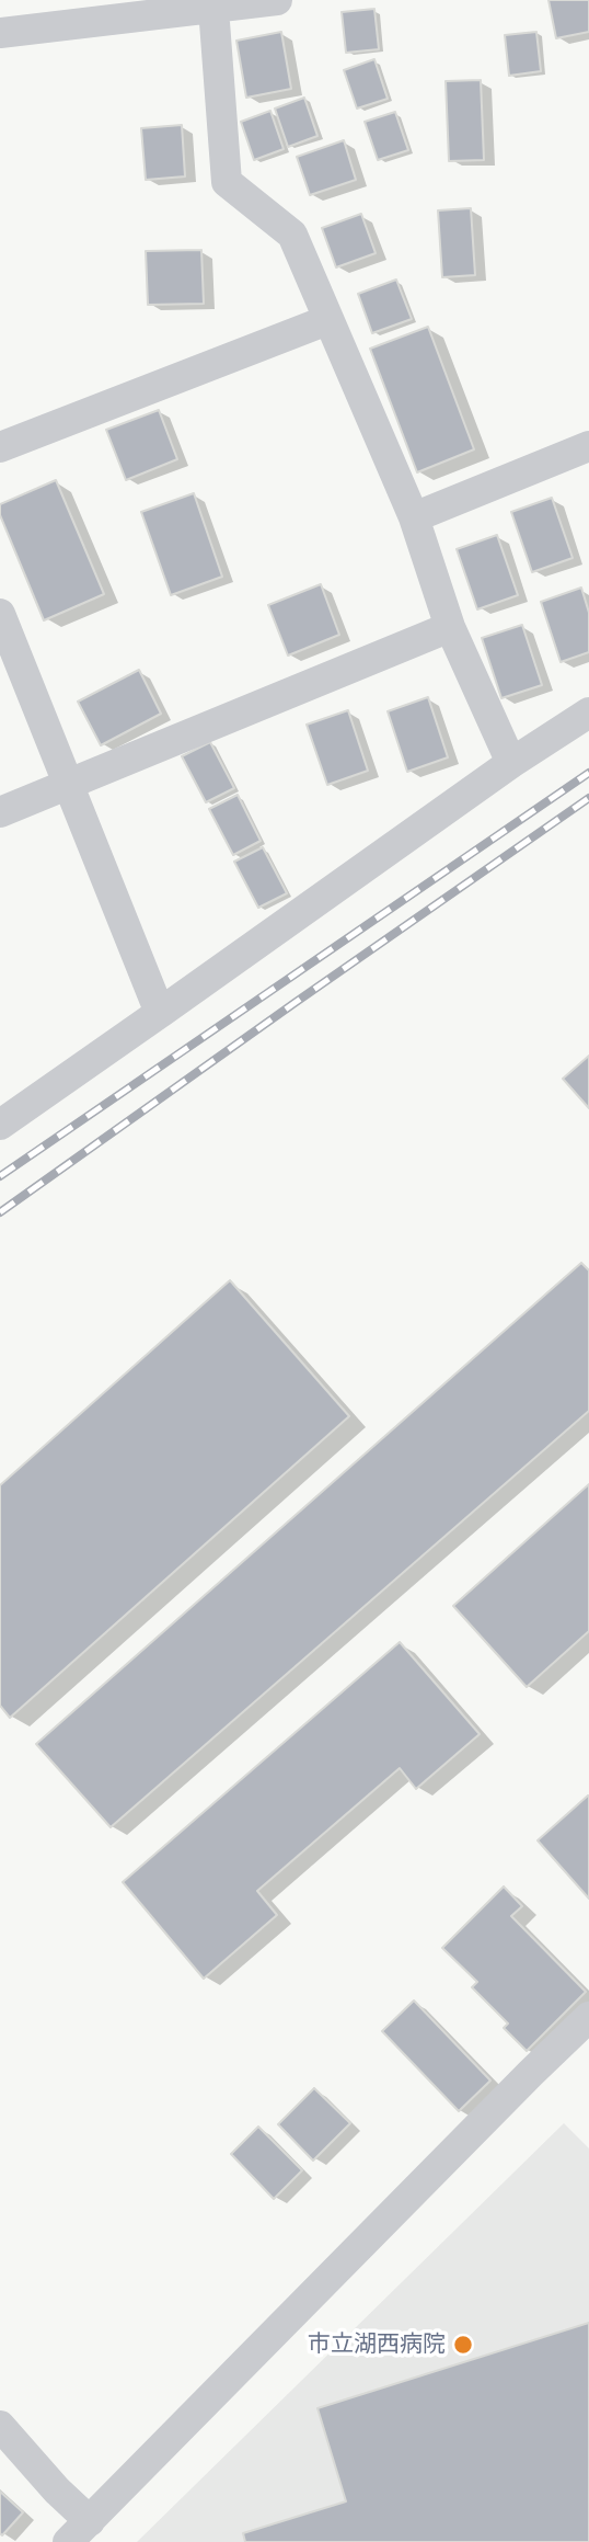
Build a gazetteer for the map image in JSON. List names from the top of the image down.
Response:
{
  "places": ["市立湖西病院"]
}
